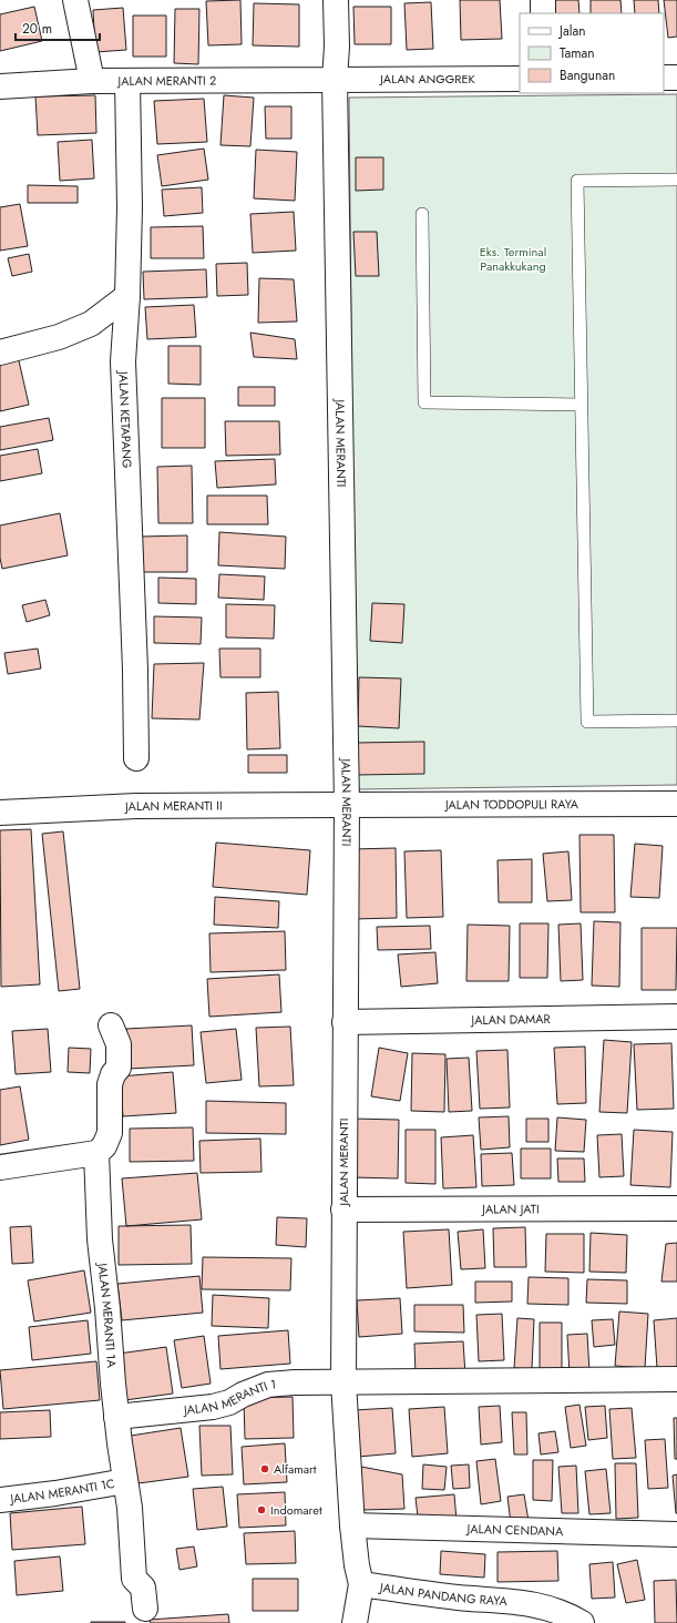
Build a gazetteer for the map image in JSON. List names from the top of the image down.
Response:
{
  "streets": {
    "street": [
      "JALAN ANGGREK",
      "JALAN MERANTI 2",
      "JALAN KETAPANG",
      "JALAN MERANTI",
      "JALAN TODDOPULI RAYA",
      "JALAN MERANTI II",
      "JALAN DAMAR",
      "JALAN JATI",
      "JALAN MERANTI 1A",
      "JALAN MERANTI 1",
      "JALAN MERANTI 1C",
      "JALAN CENDANA",
      "JALAN PANDANG RAYA"
    ]
  },
  "crossings": [
    ["JALAN ANGGREK", "JALAN MERANTI 2"],
    ["JALAN ANGGREK", "JALAN MERANTI"],
    ["JALAN MERANTI 2", "JALAN KETAPANG"],
    ["JALAN MERANTI 2", "JALAN MERANTI"],
    ["JALAN MERANTI", "JALAN TODDOPULI RAYA"],
    ["JALAN MERANTI", "JALAN MERANTI II"],
    ["JALAN MERANTI", "JALAN DAMAR"],
    ["JALAN MERANTI", "JALAN JATI"],
    ["JALAN MERANTI", "JALAN MERANTI 1"],
    ["JALAN MERANTI", "JALAN CENDANA"],
    ["JALAN TODDOPULI RAYA", "JALAN MERANTI II"],
    ["JALAN MERANTI 1A", "JALAN MERANTI 1"],
    ["JALAN MERANTI 1A", "JALAN MERANTI 1C"]
  ],
  "parks": ["Eks. Terminal Panakkukang"],
  "places": ["Alfamart", "Indomaret"],
  "legend": ["Jalan", "Taman", "Bangunan"],
  "scale_bar": "20 m"
}
